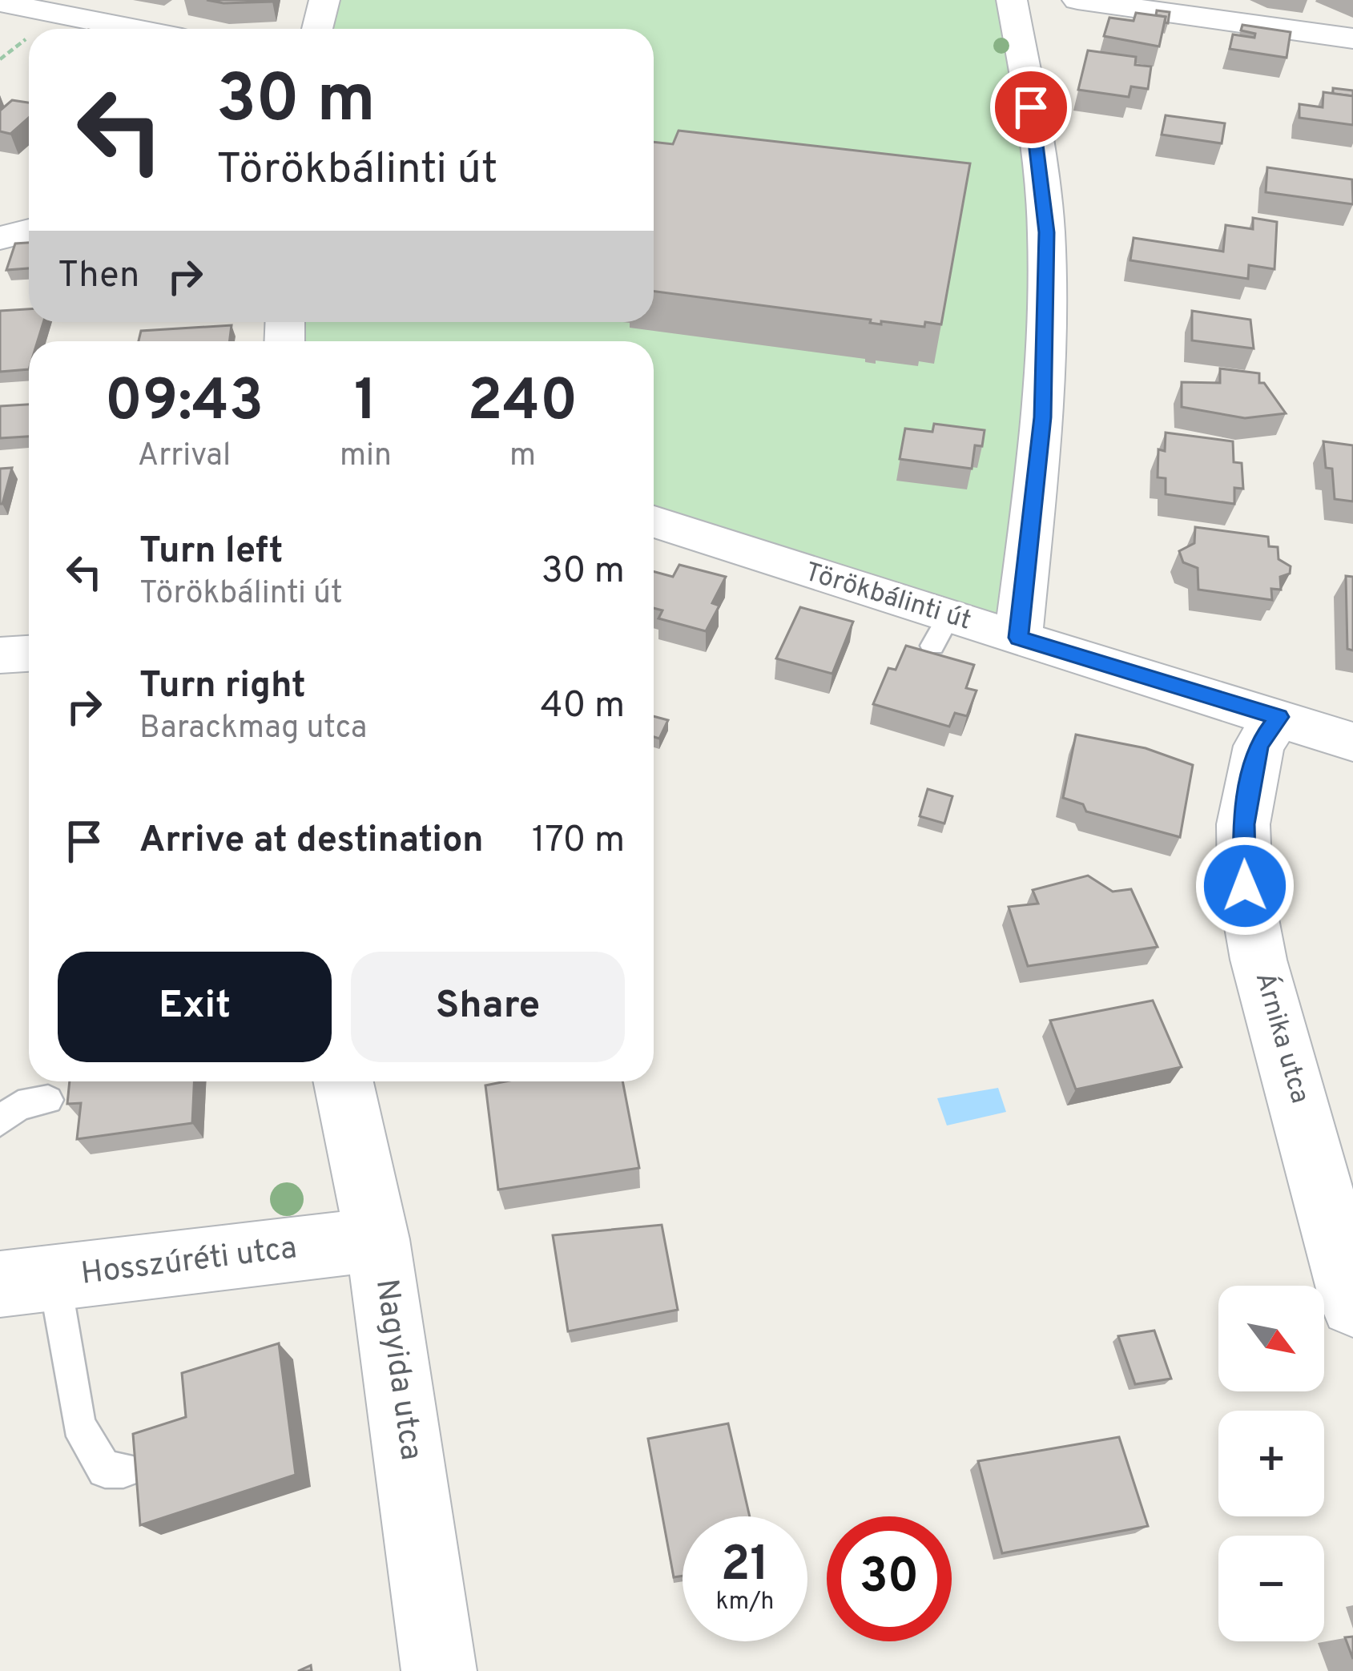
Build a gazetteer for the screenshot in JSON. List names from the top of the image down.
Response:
{
  "streets": {
    "street": [
      "Törökbálinti út",
      "Árnika utca",
      "Hosszúréti utca",
      "Nagyida utca"
    ]
  },
  "crossings": [
    ["Törökbálinti út", "Árnika utca"],
    ["Hosszúréti utca", "Nagyida utca"]
  ],
  "north": "bottom right",
  "page": {
    "turn": ["30 m", "Törökbálinti út"],
    "then": "Then",
    "eta": [
      "09:43",
      "Arrival",
      "1",
      "min",
      "240",
      "m"
    ],
    "list": [
      {
        "name": "Turn left",
        "note": "Törökbálinti út",
        "value": "30 m"
      },
      {
        "name": "Turn right",
        "note": "Barackmag utca",
        "value": "40 m"
      },
      {
        "name": "Arrive at destination",
        "value": "170 m"
      }
    ],
    "buttons": ["Exit", "Share"],
    "map_buttons": ["+", "−"],
    "speed": "21 km/h",
    "limit": "30"
  }
}
